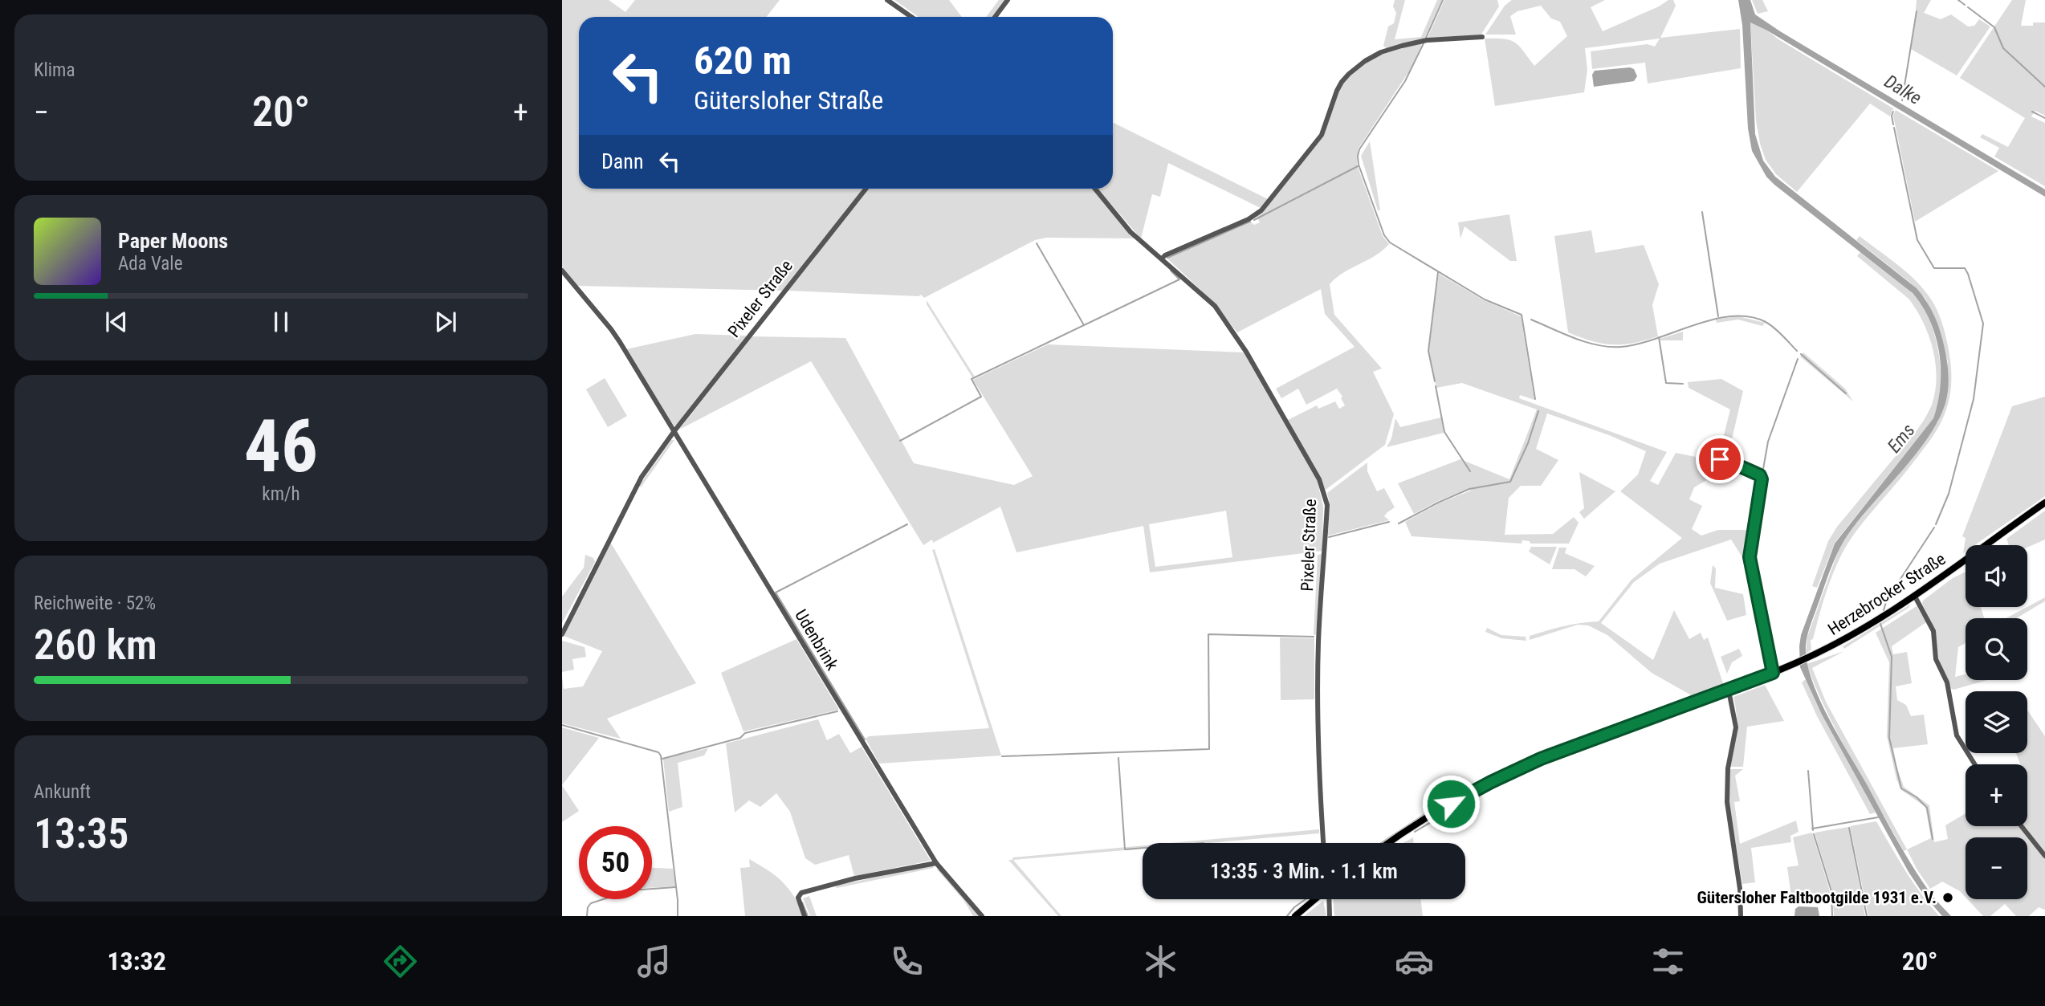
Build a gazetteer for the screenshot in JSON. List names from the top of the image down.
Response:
{
  "streets": {
    "main road": ["Herzebrocker Straße"],
    "street": ["Pixeler Straße", "Udenbrink"]
  },
  "crossings": [
    ["Pixeler Straße", "Udenbrink"]
  ],
  "water": ["Dalke", "Ems"],
  "places": ["Gütersloher Faltbootgilde 1931 e.V."],
  "page": {
    "tile": [
      "Klima",
      ["46", "km/h"],
      ["Reichweite · 52%", "260 km"],
      ["Ankunft", "13:35"]
    ],
    "turn": ["620 m", "Gütersloher Straße"],
    "heat": ["−", "20°", "+"],
    "then": "Dann",
    "song": ["Paper Moons", "Ada Vale"],
    "map_buttons": ["+", "−"],
    "limit": "50",
    "trip": "13:35 · 3 Min. · 1.1 km",
    "tabs": ["13:32", "20°"]
  }
}
